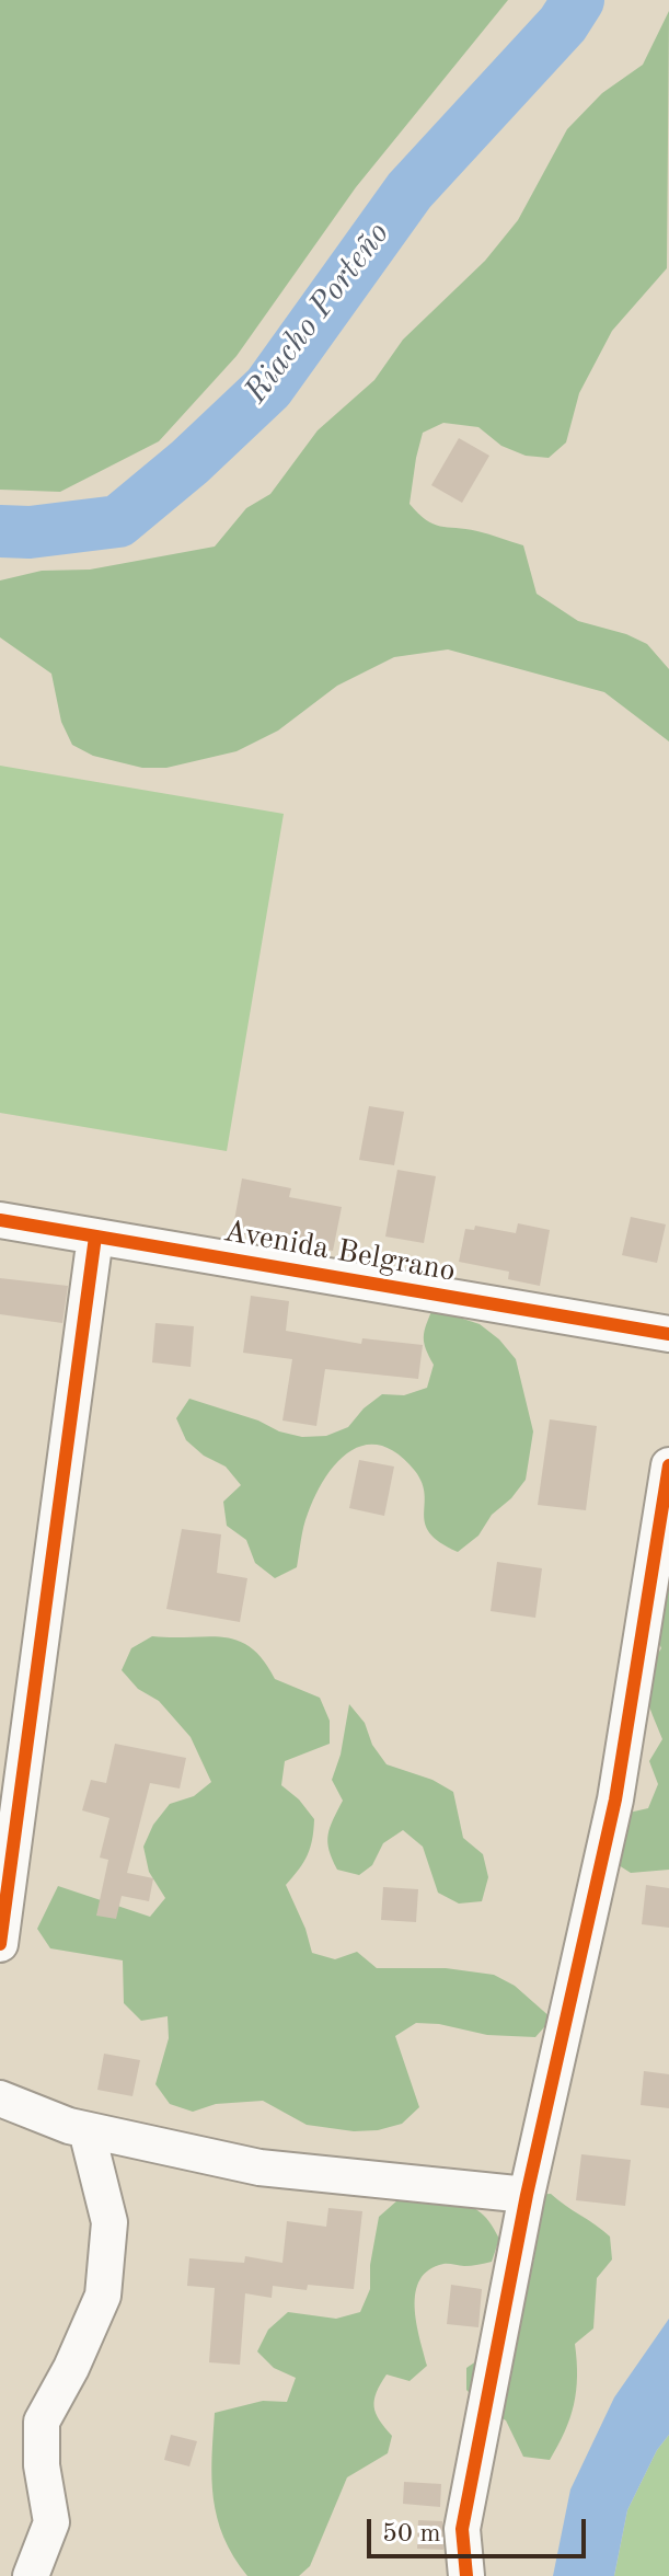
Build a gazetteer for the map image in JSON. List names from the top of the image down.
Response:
{
  "streets": {
    "street": ["Avenida Belgrano"]
  },
  "water": ["Riacho Porteño"],
  "scale_bar": "50 m"
}
